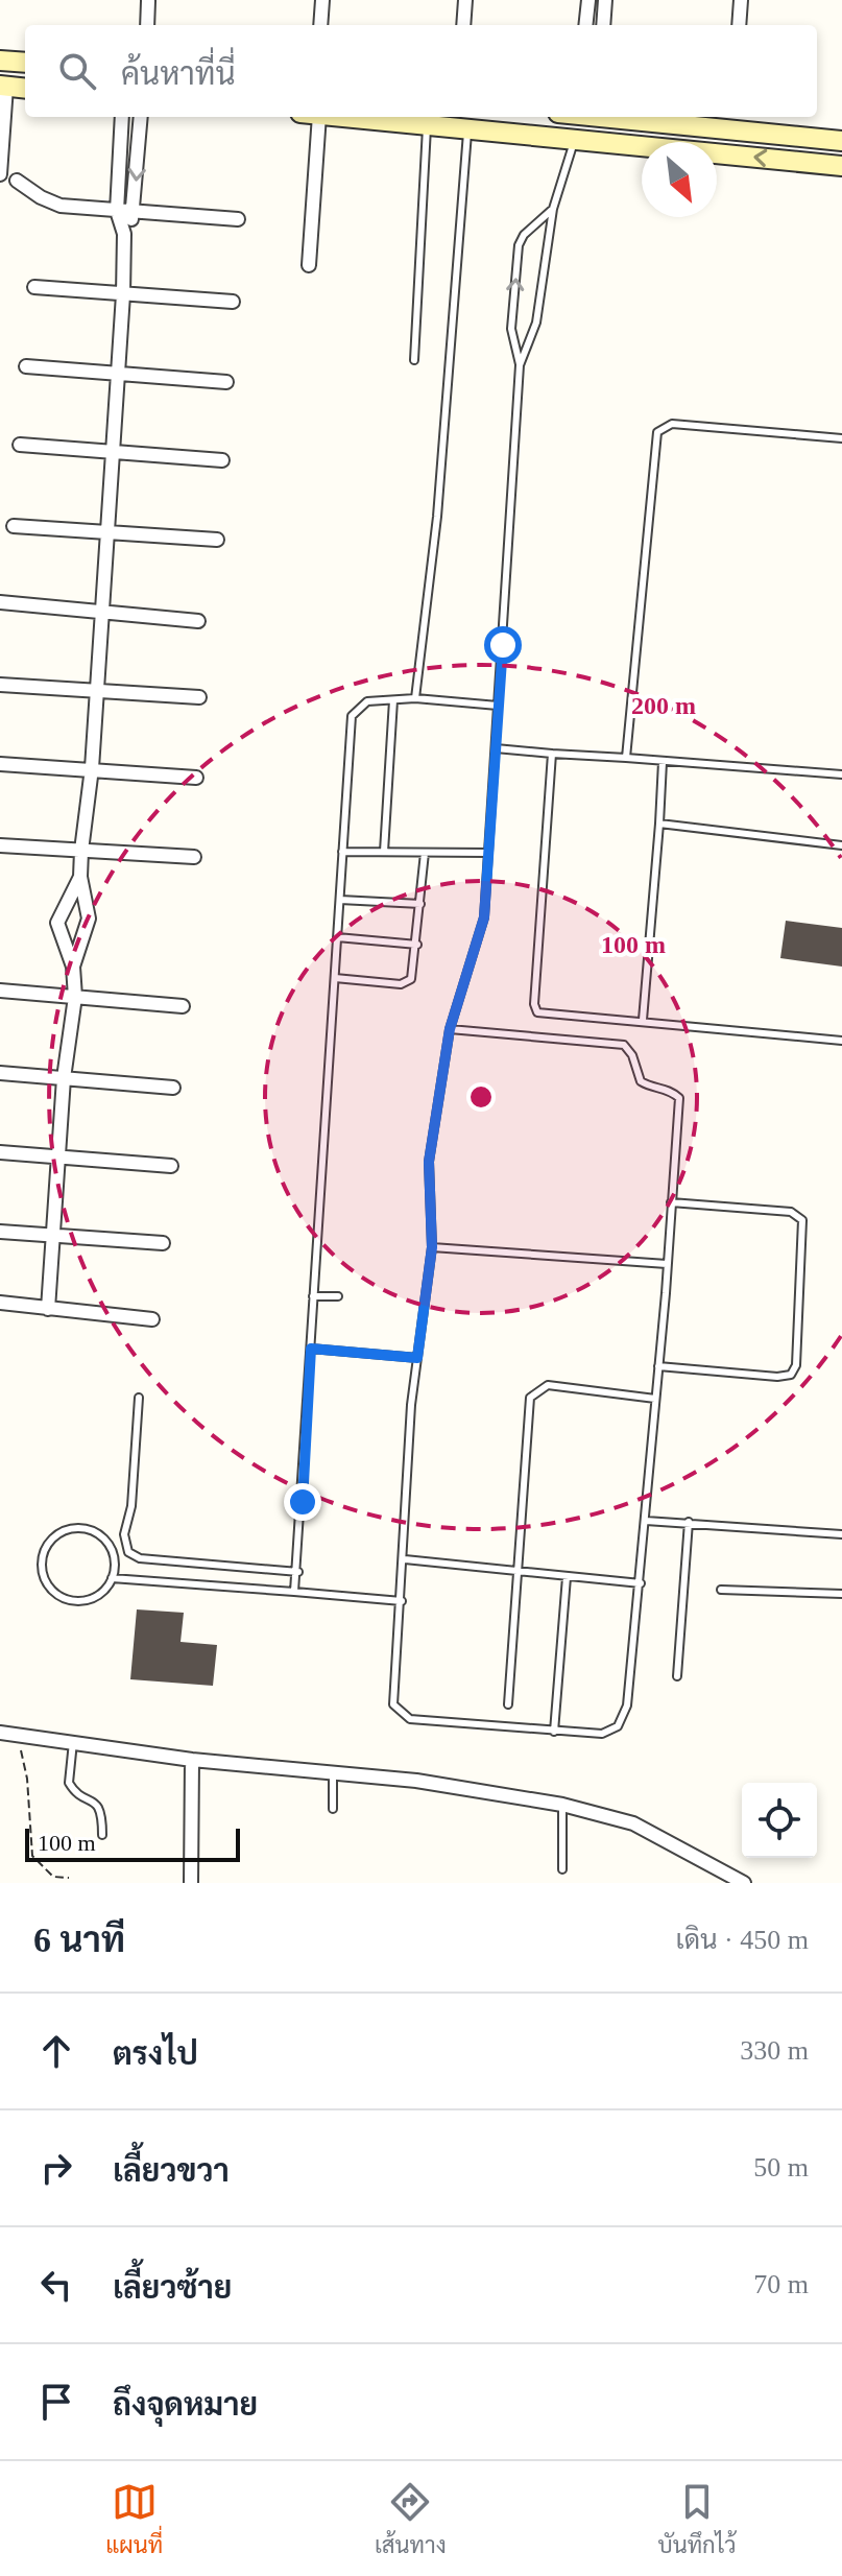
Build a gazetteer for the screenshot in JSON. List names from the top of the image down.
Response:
{
  "scale_bar": "100 m",
  "north": "bottom right",
  "page": {
    "search": "ค้นหาที่นี่",
    "scale": "100 m",
    "heading": ["6 นาที", "เดิน · 450 m"],
    "list": [
      ["ตรงไป", "330 m"],
      ["เลี้ยวขวา", "50 m"],
      ["เลี้ยวซ้าย", "70 m"],
      "ถึงจุดหมาย"
    ],
    "nav": ["แผนที่", "เส้นทาง", "บันทึกไว้"]
  },
  "rings": ["200 m", "100 m"]
}
